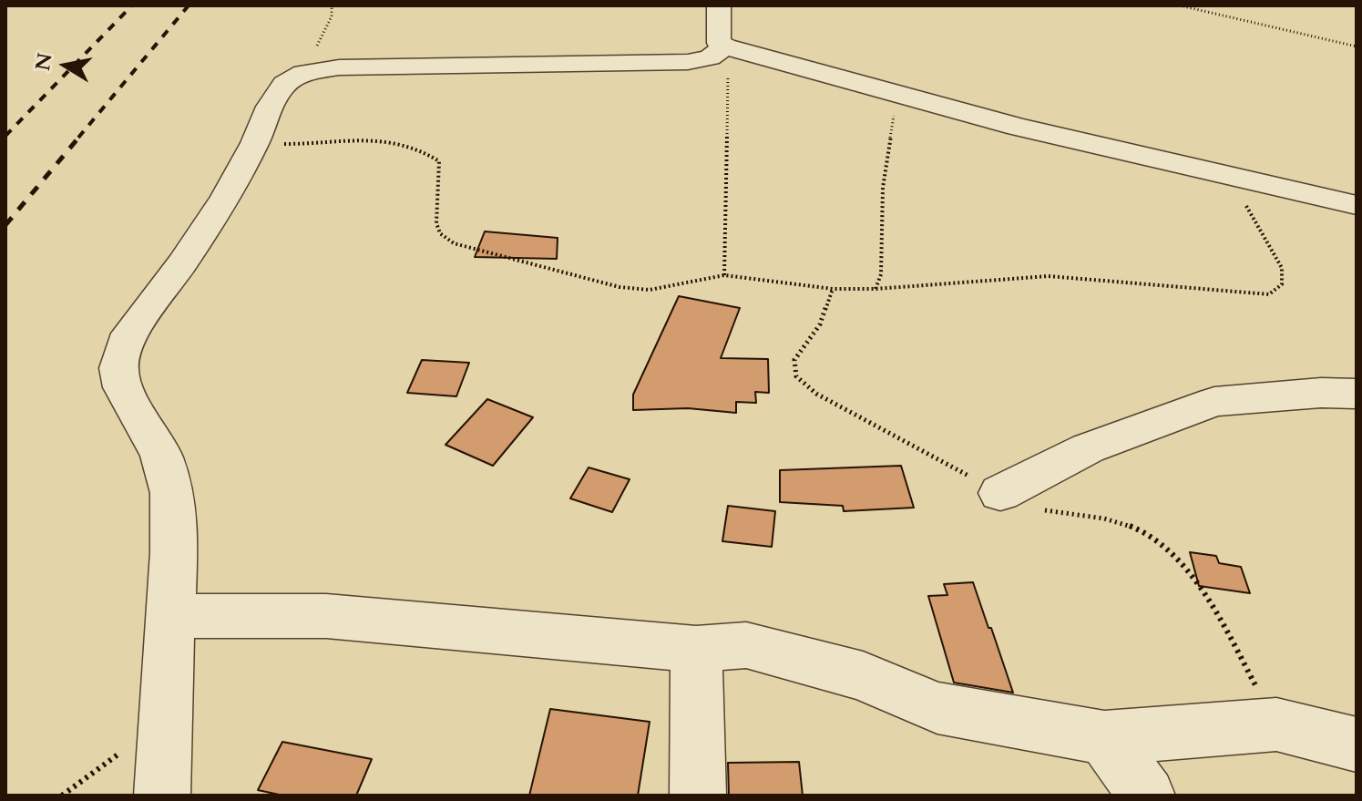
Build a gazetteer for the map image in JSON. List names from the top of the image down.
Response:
{
  "north": "left"
}
